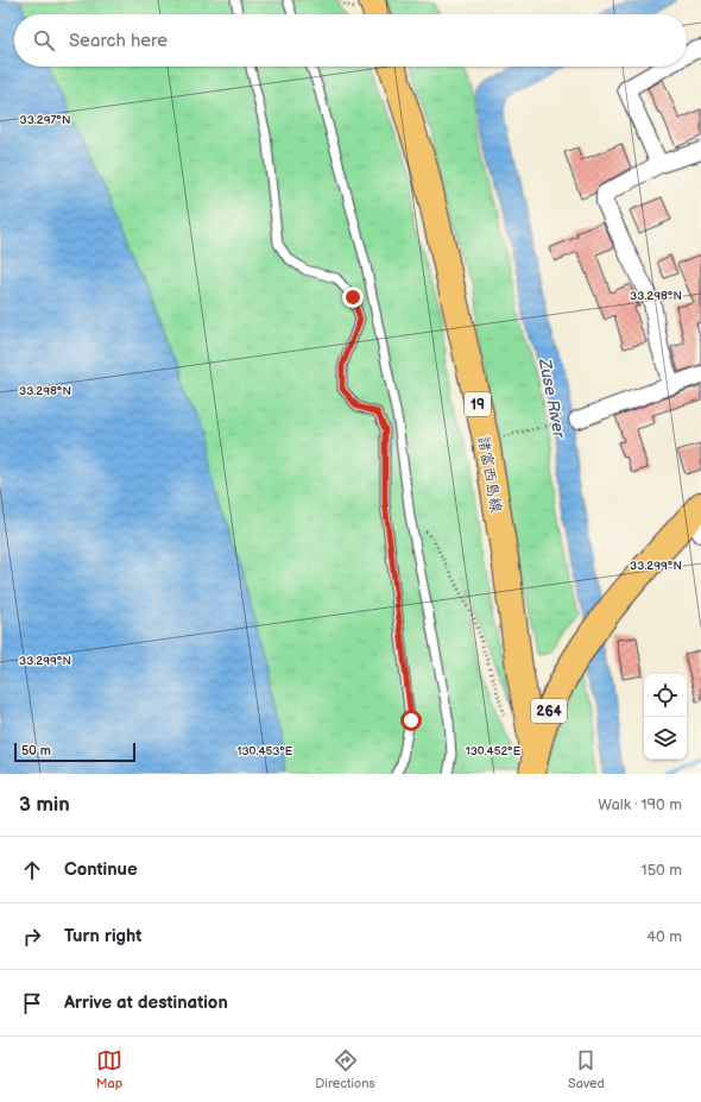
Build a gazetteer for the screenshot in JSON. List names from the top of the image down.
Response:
{
  "streets": {
    "main road": ["19", "諸富西島線", "264"]
  },
  "crossings": [
    ["諸富西島線", "264"]
  ],
  "water": ["Zuse River"],
  "scale_bar": "50 m",
  "page": {
    "search": "Search here",
    "scale": "50 m",
    "heading": ["3 min", "Walk · 190 m"],
    "list": [
      ["Continue", "150 m"],
      ["Turn right", "40 m"],
      "Arrive at destination"
    ],
    "nav": ["Map", "Directions", "Saved"]
  },
  "coordinates": [
    "33.297°N",
    "33.298°N",
    "33.299°N",
    "130.453°E",
    "130.452°E"
  ]
}
